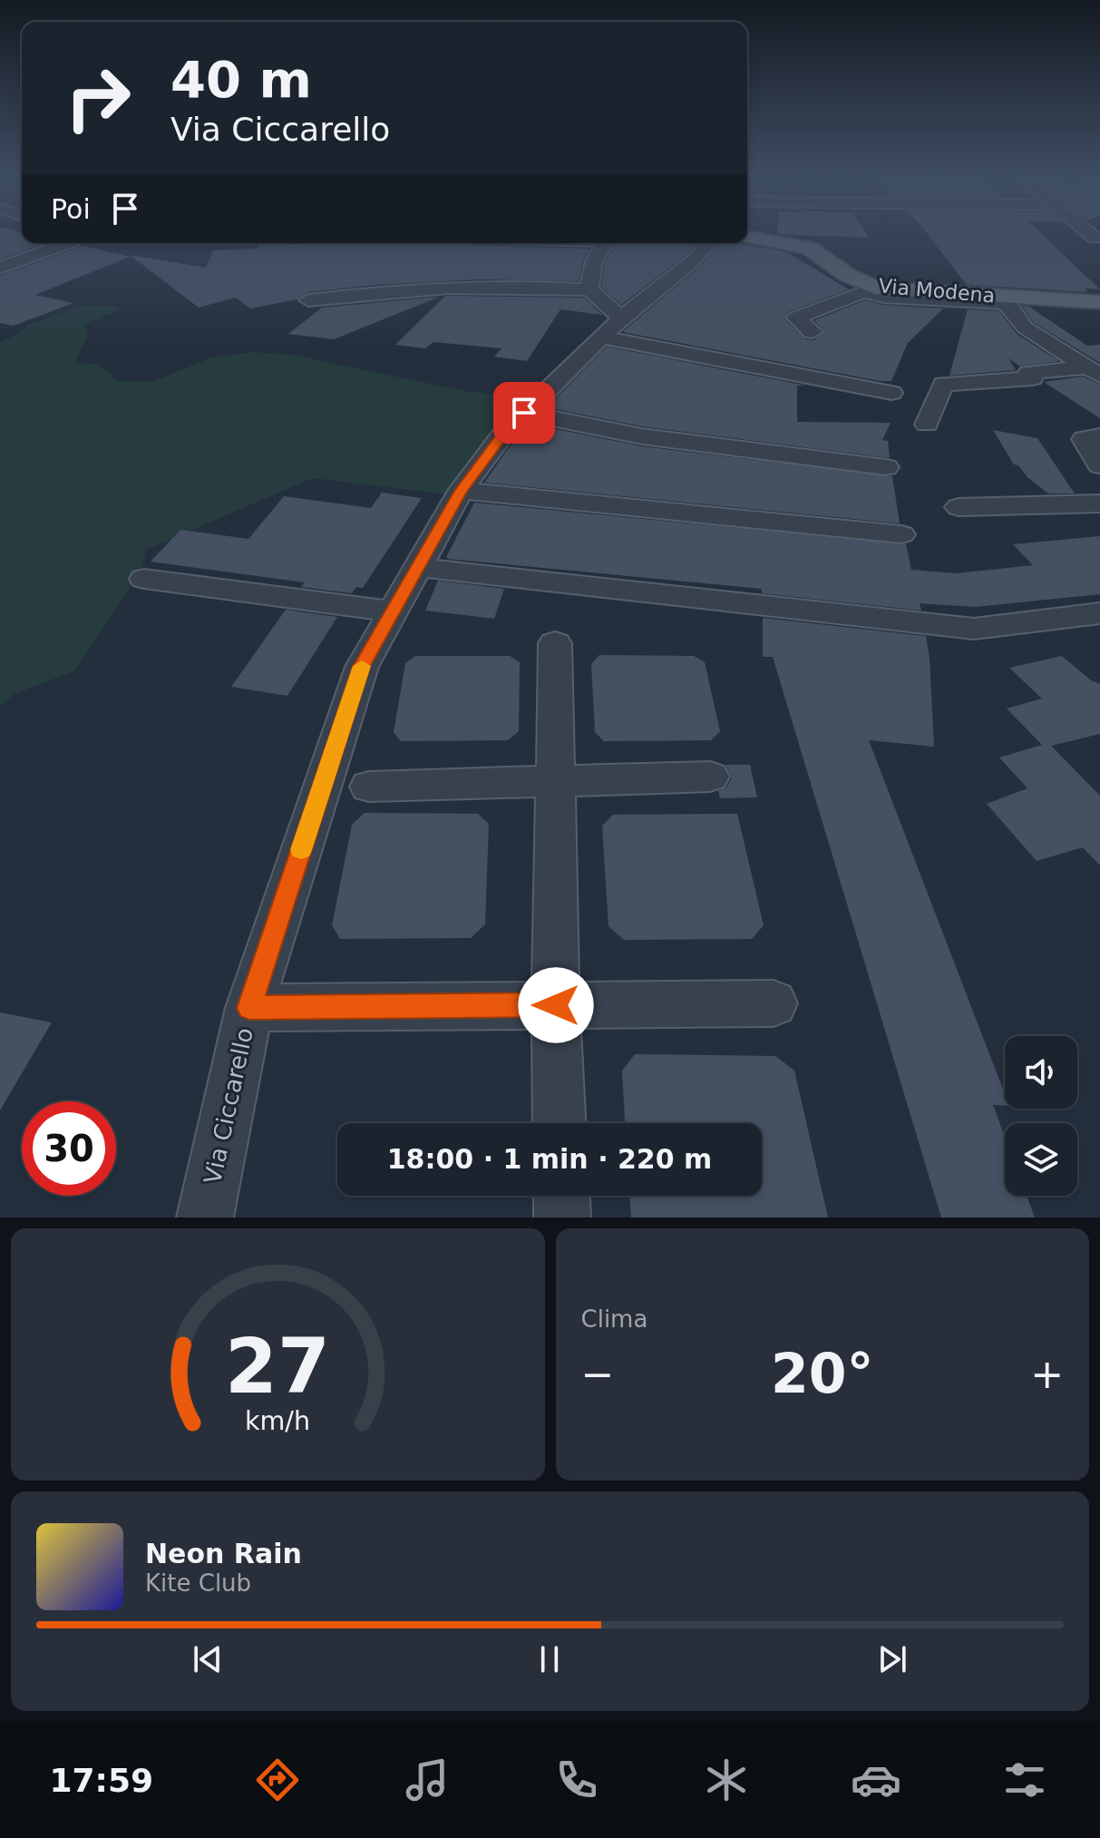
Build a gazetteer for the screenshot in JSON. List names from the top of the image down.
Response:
{
  "streets": {
    "main road": ["Via Modena"],
    "street": ["Via Ciccarello"]
  },
  "page": {
    "turn": ["40 m", "Via Ciccarello"],
    "then": "Poi",
    "limit": "30",
    "trip": "18:00 · 1 min · 220 m",
    "tile": "Clima",
    "heat": ["−", "20°", "+"],
    "song": ["Neon Rain", "Kite Club"],
    "tabs": "17:59",
    "gauge": ["27", "km/h"]
  }
}
